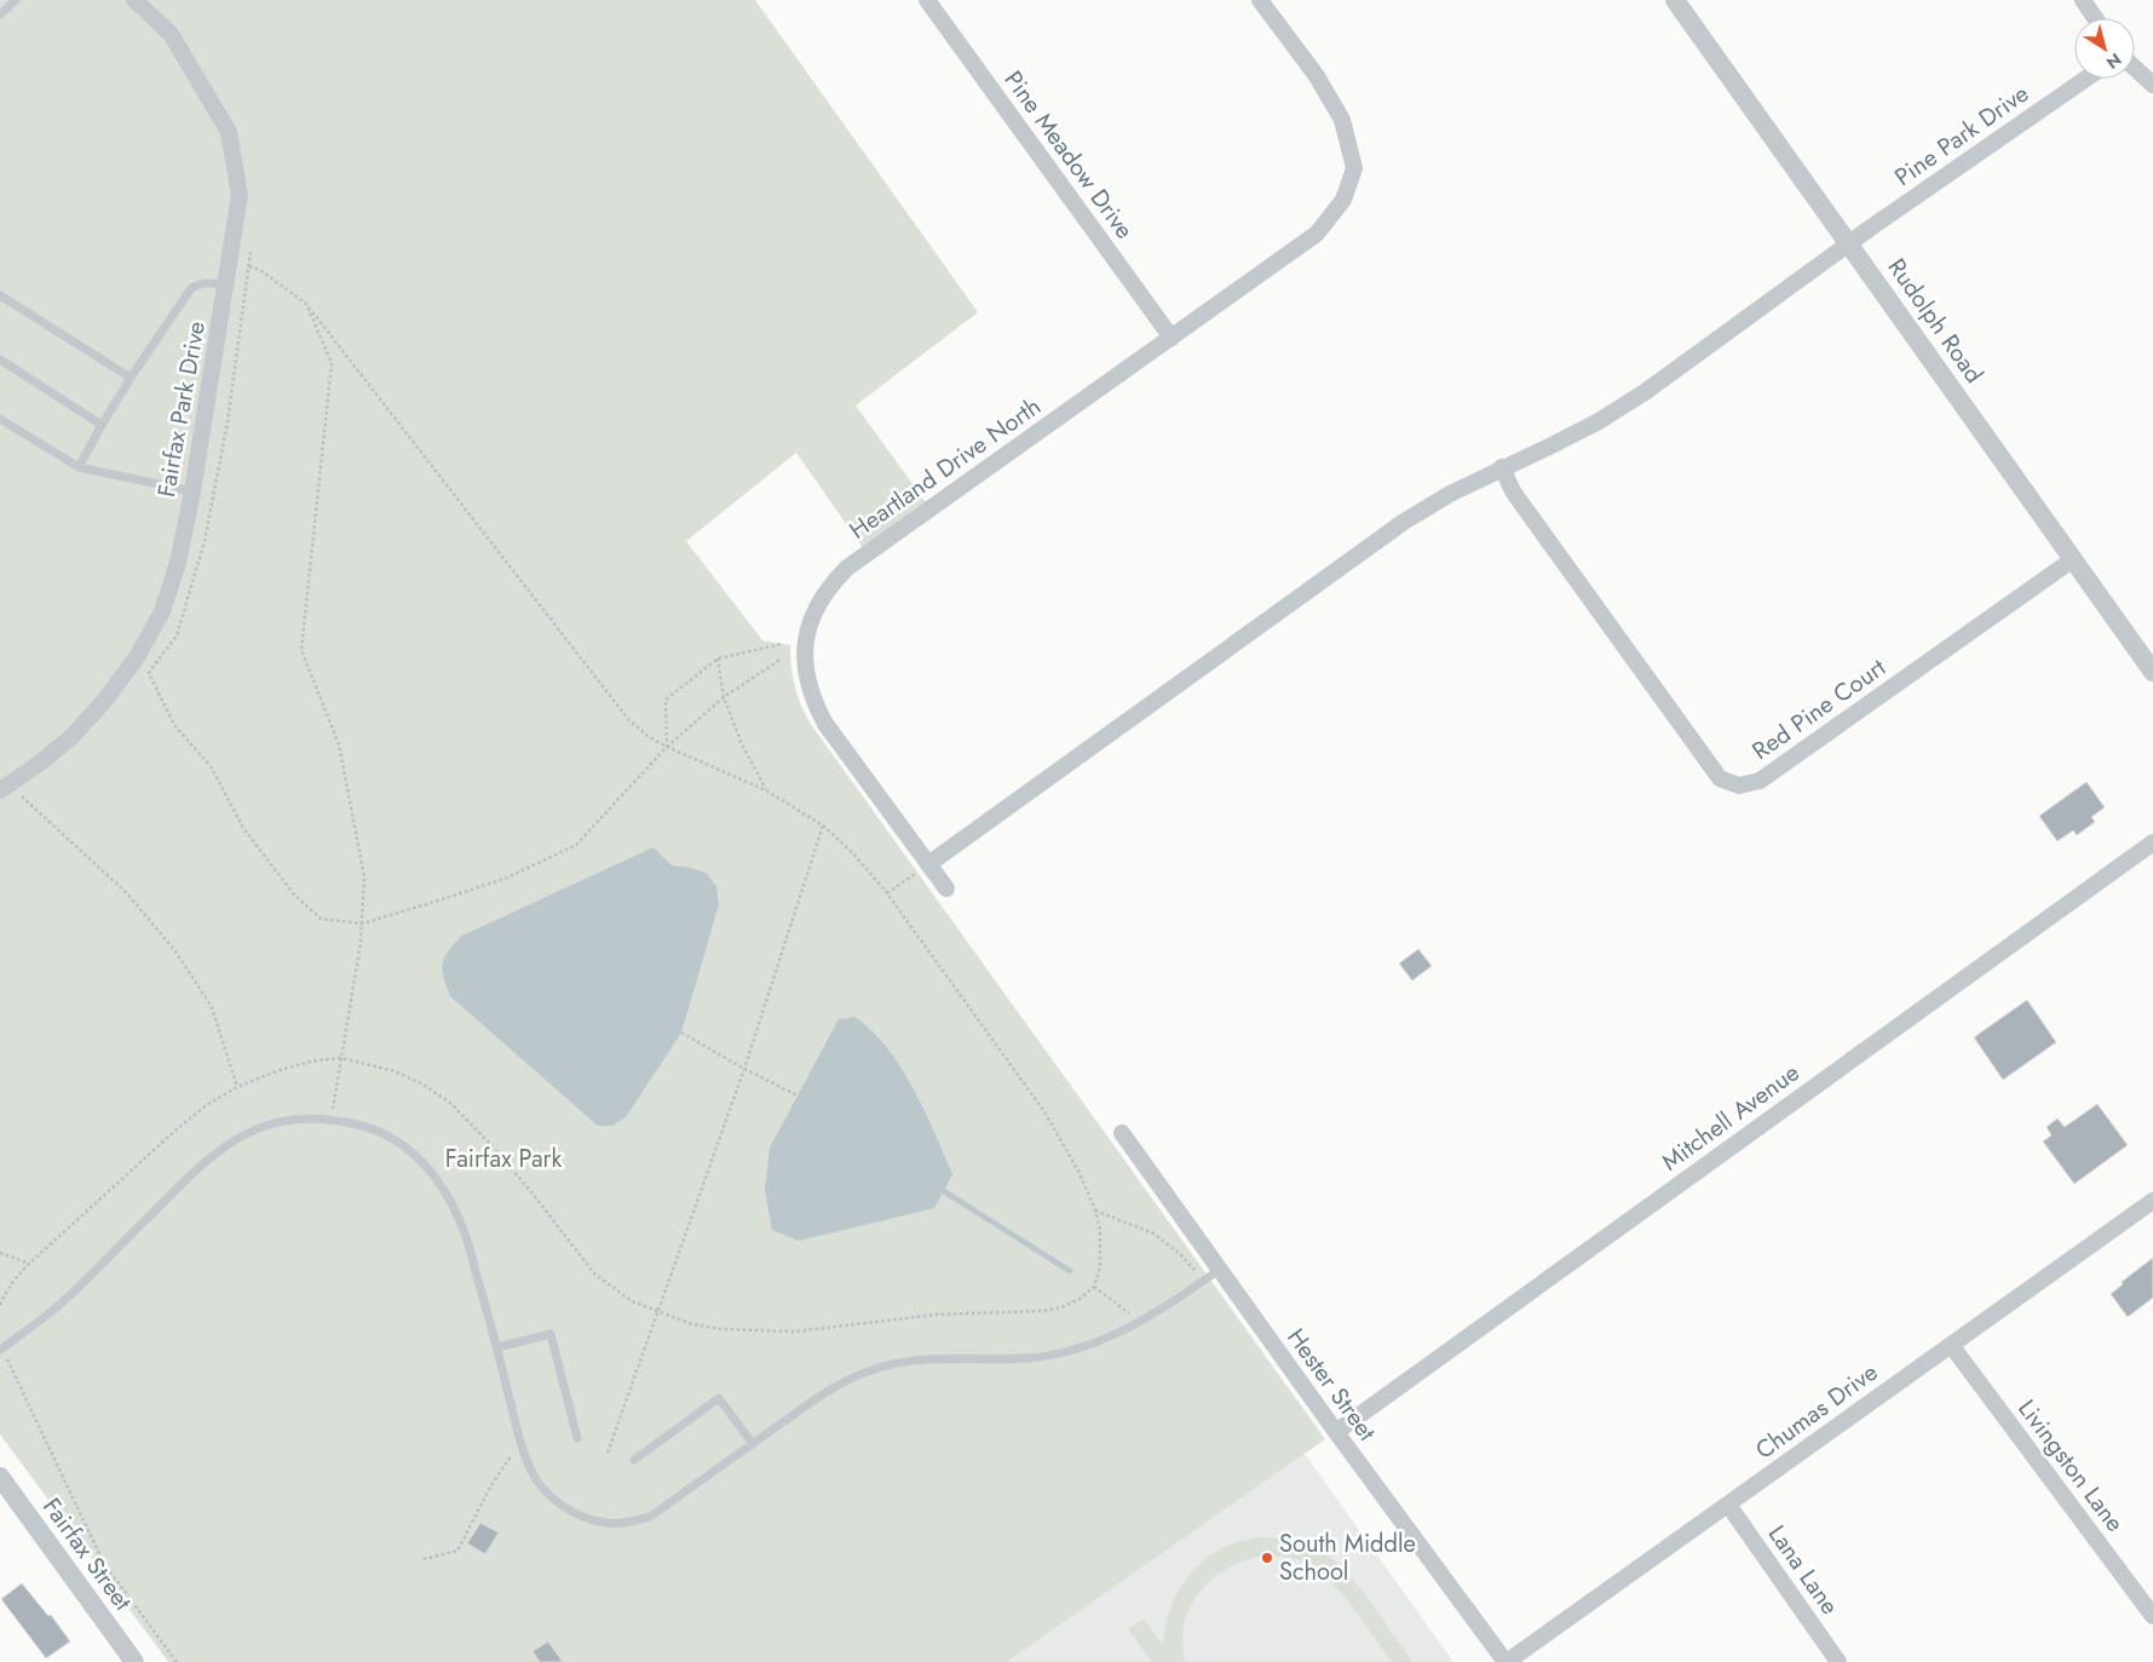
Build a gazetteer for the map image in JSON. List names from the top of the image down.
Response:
{
  "streets": {
    "street": [
      "Pine Park Drive",
      "Pine Meadow Drive",
      "Rudolph Road",
      "Fairfax Park Drive",
      "Heartland Drive North",
      "Red Pine Court",
      "Mitchell Avenue",
      "Hester Street",
      "Chumas Drive",
      "Livingston Lane",
      "Fairfax Street",
      "Lana Lane"
    ]
  },
  "crossings": [
    ["Pine Park Drive", "Rudolph Road"],
    ["Pine Park Drive", "Heartland Drive North"],
    ["Pine Park Drive", "Red Pine Court"],
    ["Pine Meadow Drive", "Heartland Drive North"],
    ["Rudolph Road", "Red Pine Court"],
    ["Mitchell Avenue", "Hester Street"],
    ["Hester Street", "Chumas Drive"],
    ["Chumas Drive", "Livingston Lane"],
    ["Chumas Drive", "Lana Lane"]
  ],
  "parks": ["Fairfax Park"],
  "places": ["South Middle School"],
  "north": "bottom right"
}
